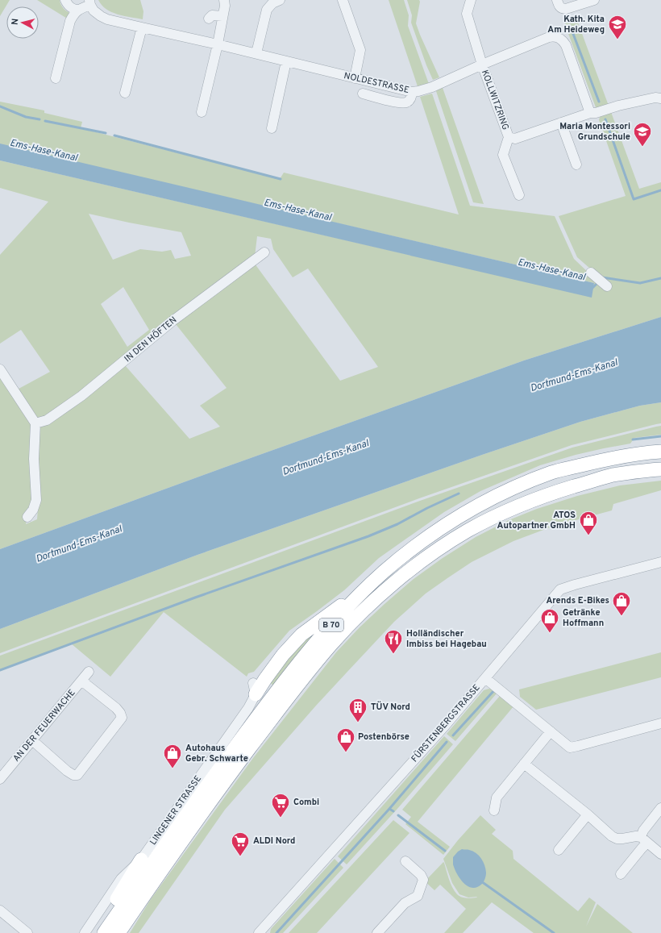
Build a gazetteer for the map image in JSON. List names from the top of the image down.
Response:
{
  "streets": {
    "highway": ["B 70"],
    "street": [
      "NOLDESTRASSE",
      "KOLLWITZRING",
      "IN DEN HÖFTEN",
      "FÜRSTENBERGSTRASSE",
      "AN DER FEUERWACHE",
      "LINGENER STRASSE"
    ]
  },
  "crossings": [
    ["NOLDESTRASSE", "KOLLWITZRING"]
  ],
  "water": ["Ems-Hase-Kanal", "Dortmund-Ems-Kanal"],
  "places": {
    "school or university": ["Kath. Kita Am Heideweg", "Maria Montessori Grundschule"],
    "shop": [
      "ATOS Autopartner GmbH",
      "Arends E-Bikes",
      "Getränke Hoffmann",
      "Postenbörse",
      "Autohaus Gebr. Schwarte"
    ],
    "restaurant": ["Holländischer Imbiss bei Hagebau"],
    "building": ["TÜV Nord"],
    "supermarket": ["Combi", "ALDI Nord"]
  },
  "north": "left"
}
